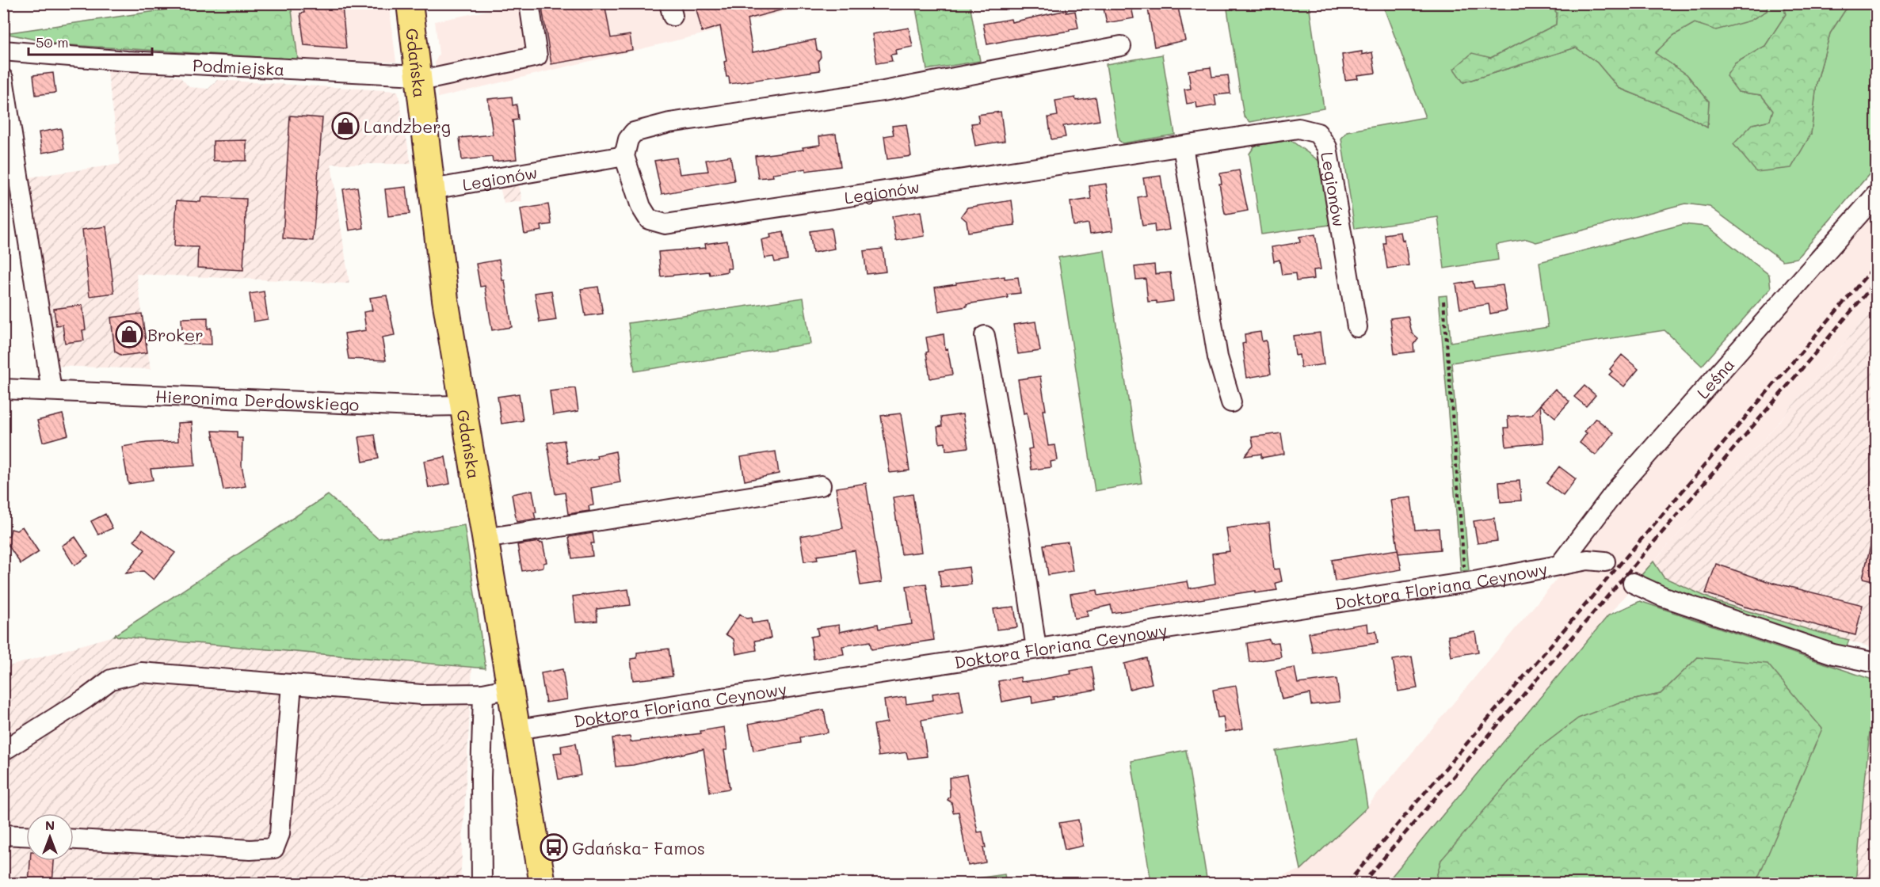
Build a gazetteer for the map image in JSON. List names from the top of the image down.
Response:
{
  "streets": {
    "main road": ["Gdańska"],
    "street": [
      "Podmiejska",
      "Legionów",
      "Leśna",
      "Hieronima Derdowskiego",
      "Doktora Floriana Ceynowy"
    ]
  },
  "crossings": [
    ["Gdańska", "Podmiejska"],
    ["Gdańska", "Legionów"],
    ["Gdańska", "Hieronima Derdowskiego"],
    ["Gdańska", "Doktora Floriana Ceynowy"],
    ["Leśna", "Doktora Floriana Ceynowy"]
  ],
  "places": {
    "shop": ["Landzberg", "Broker"],
    "bus stop": ["Gdańska- Famos"]
  },
  "scale_bar": "50 m",
  "north": "top"
}
